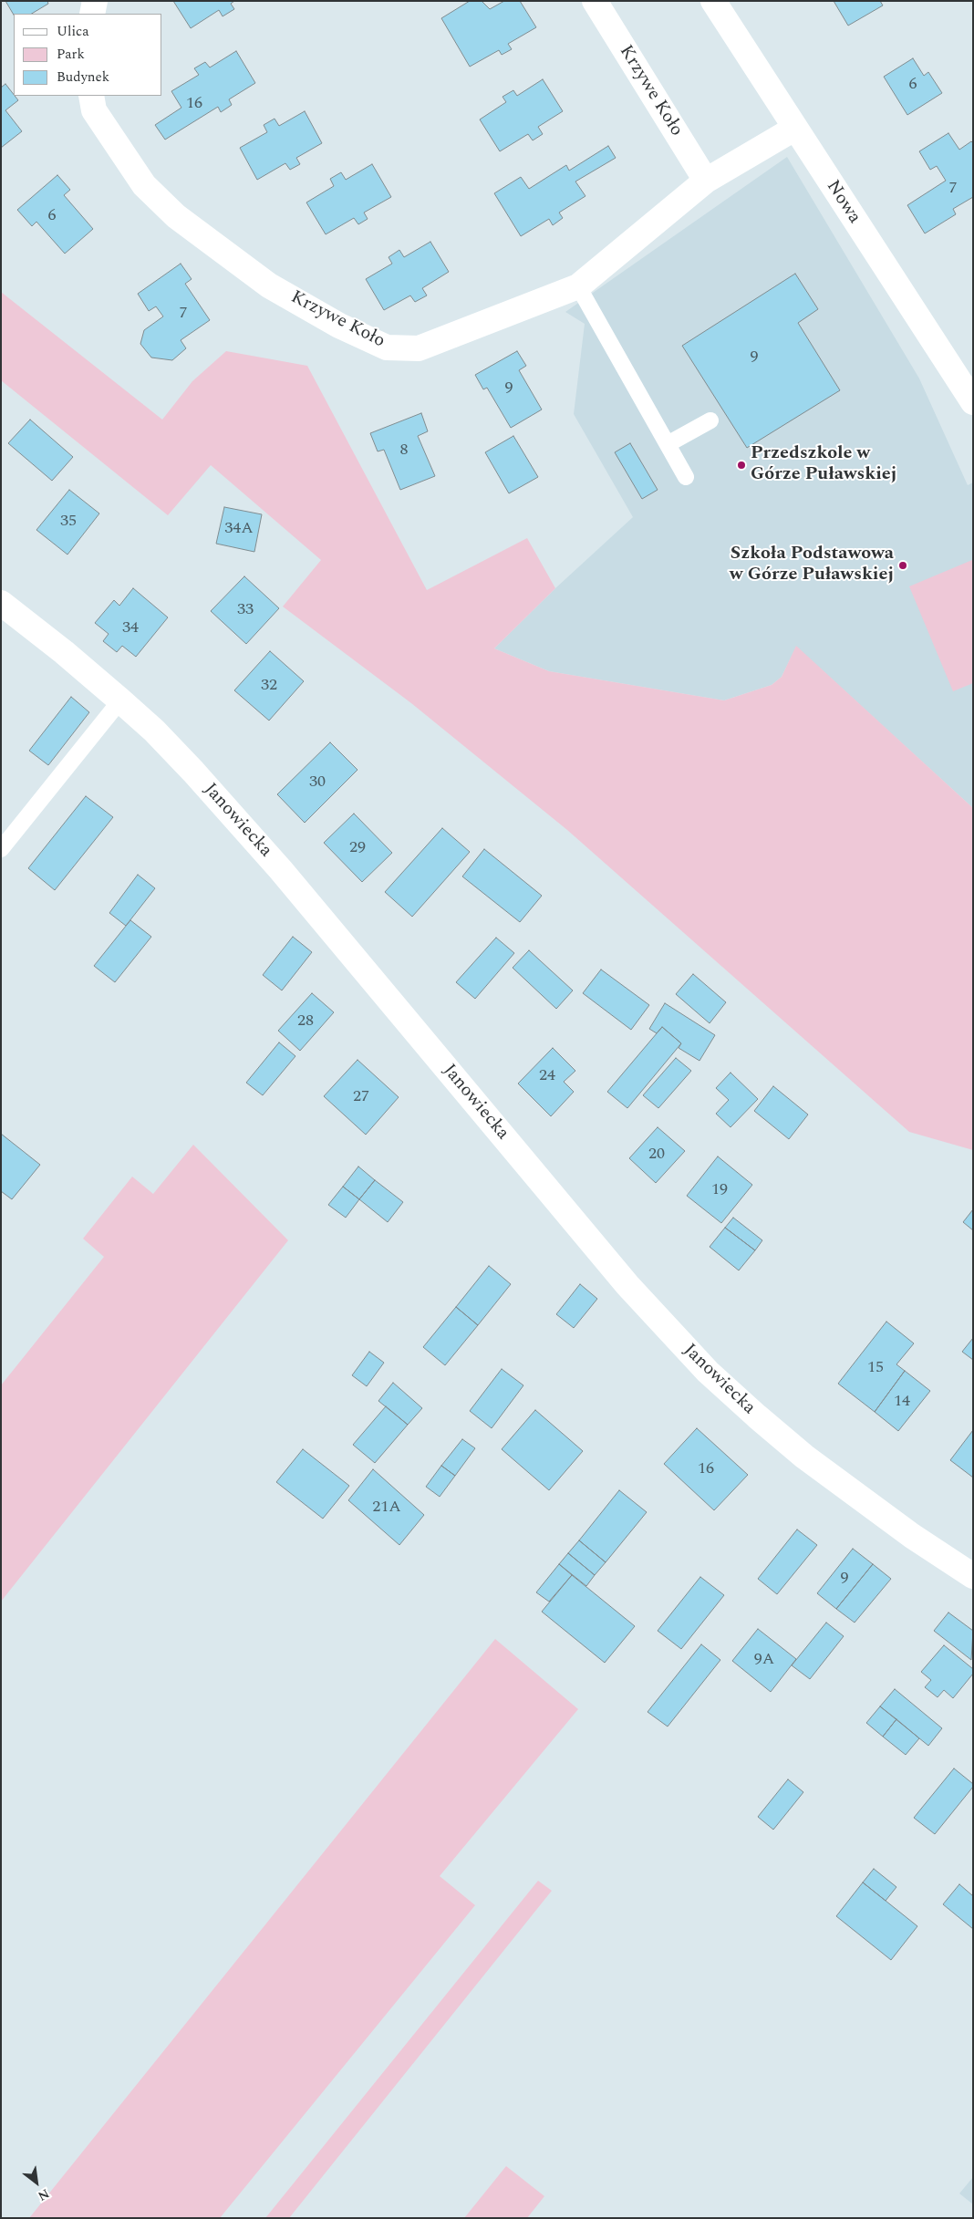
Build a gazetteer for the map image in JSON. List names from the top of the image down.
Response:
{
  "streets": {
    "street": ["Krzywe Koło", "Nowa", "Janowiecka"]
  },
  "crossings": [
    ["Krzywe Koło", "Nowa"]
  ],
  "places": ["Przedszkole w Górze Puławskiej", "Szkoła Podstawowa w Górze Puławskiej"],
  "house_numbers": [
    "6",
    "16",
    "7",
    "6",
    "7",
    "9",
    "9",
    "8",
    "35",
    "34A",
    "33",
    "34",
    "32",
    "30",
    "29",
    "28",
    "24",
    "27",
    "20",
    "19",
    "15",
    "14",
    "16",
    "21A",
    "9",
    "9A"
  ],
  "legend": ["Ulica", "Park", "Budynek"],
  "north": "bottom right"
}
